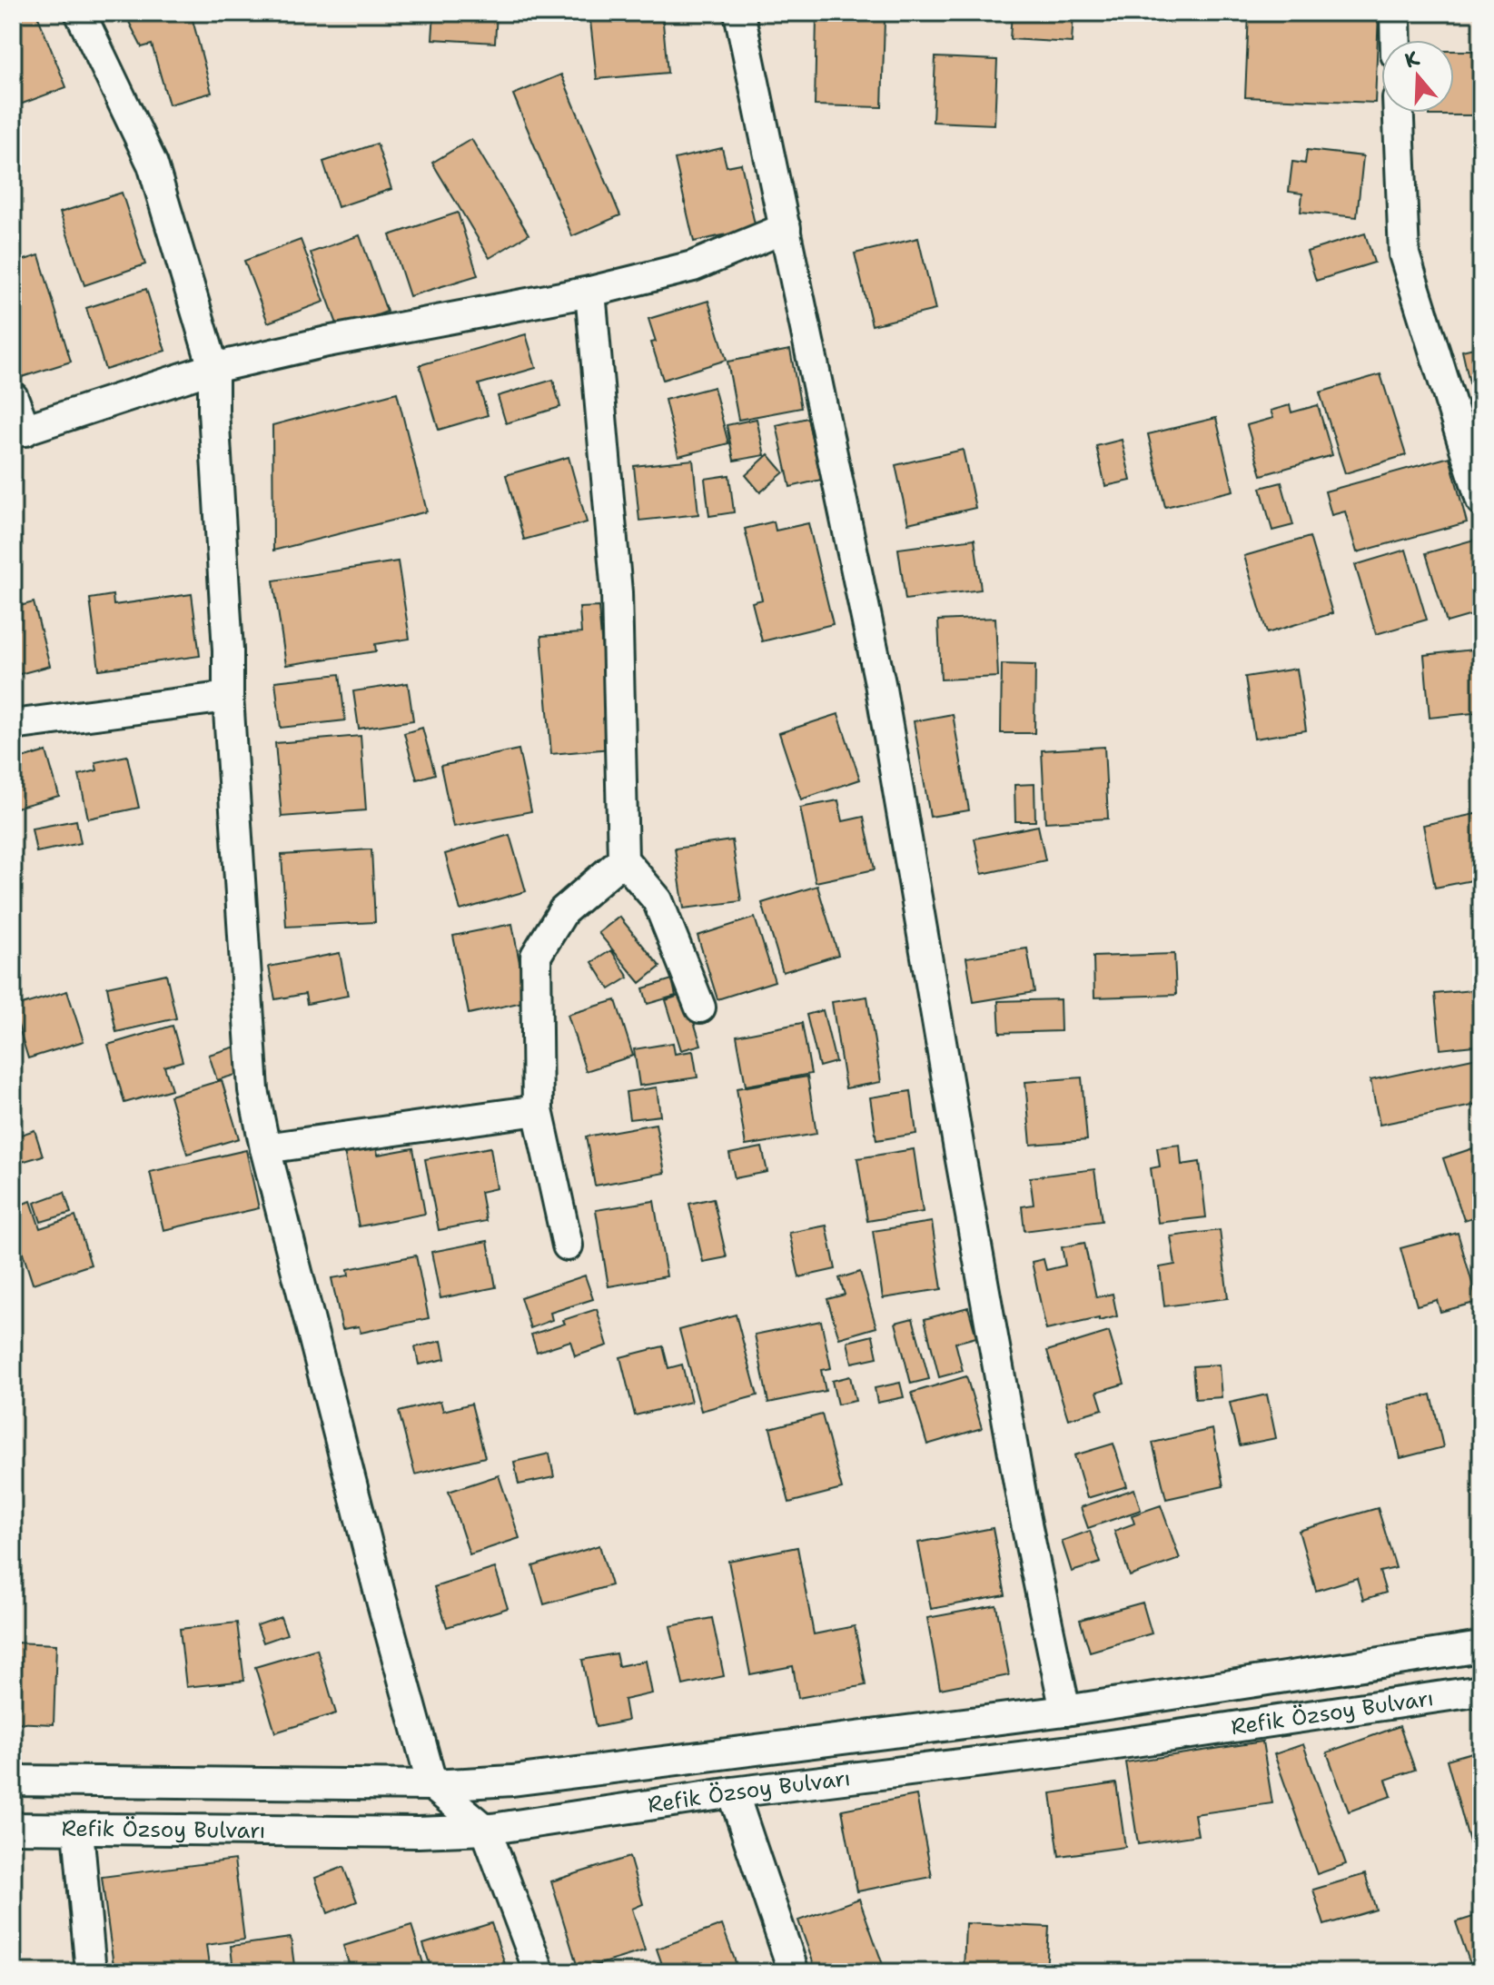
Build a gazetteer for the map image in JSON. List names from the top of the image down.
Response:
{
  "streets": {
    "street": ["Refik Özsoy Bulvarı"]
  },
  "north": "top"
}
